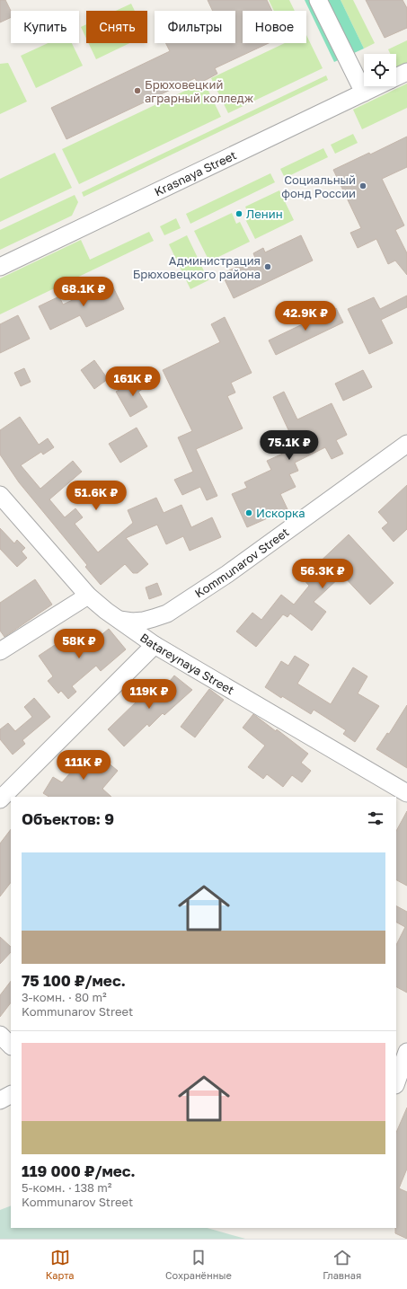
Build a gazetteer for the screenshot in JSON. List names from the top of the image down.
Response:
{
  "streets": {
    "street": ["Krasnaya Street", "Kommunarov Street", "Batareynaya Street"]
  },
  "crossings": [
    ["Kommunarov Street", "Batareynaya Street"]
  ],
  "places": [
    "Брюховецкий аграрный колледж",
    "Социальный фонд России",
    "Ленин",
    "Администрация Брюховецкого района",
    "Искорка"
  ],
  "page": {
    "chip": [
      "Купить",
      "Снять",
      "Фильтры",
      "Новое"
    ],
    "price": [
      "68.1K ₽",
      "42.9K ₽",
      "161K ₽",
      "75.1K ₽",
      "51.6K ₽",
      "56.3K ₽",
      "58K ₽",
      "119K ₽",
      "111K ₽"
    ],
    "heading": "Объектов: 9",
    "list": [
      {
        "name": "75 100 ₽/мес.",
        "note": "3-комн. · 80 m² · Kommunarov Street"
      },
      {
        "name": "119 000 ₽/мес.",
        "note": "5-комн. · 138 m² · Kommunarov Street"
      }
    ],
    "tabs": ["Карта", "Сохранённые", "Главная"]
  }
}
